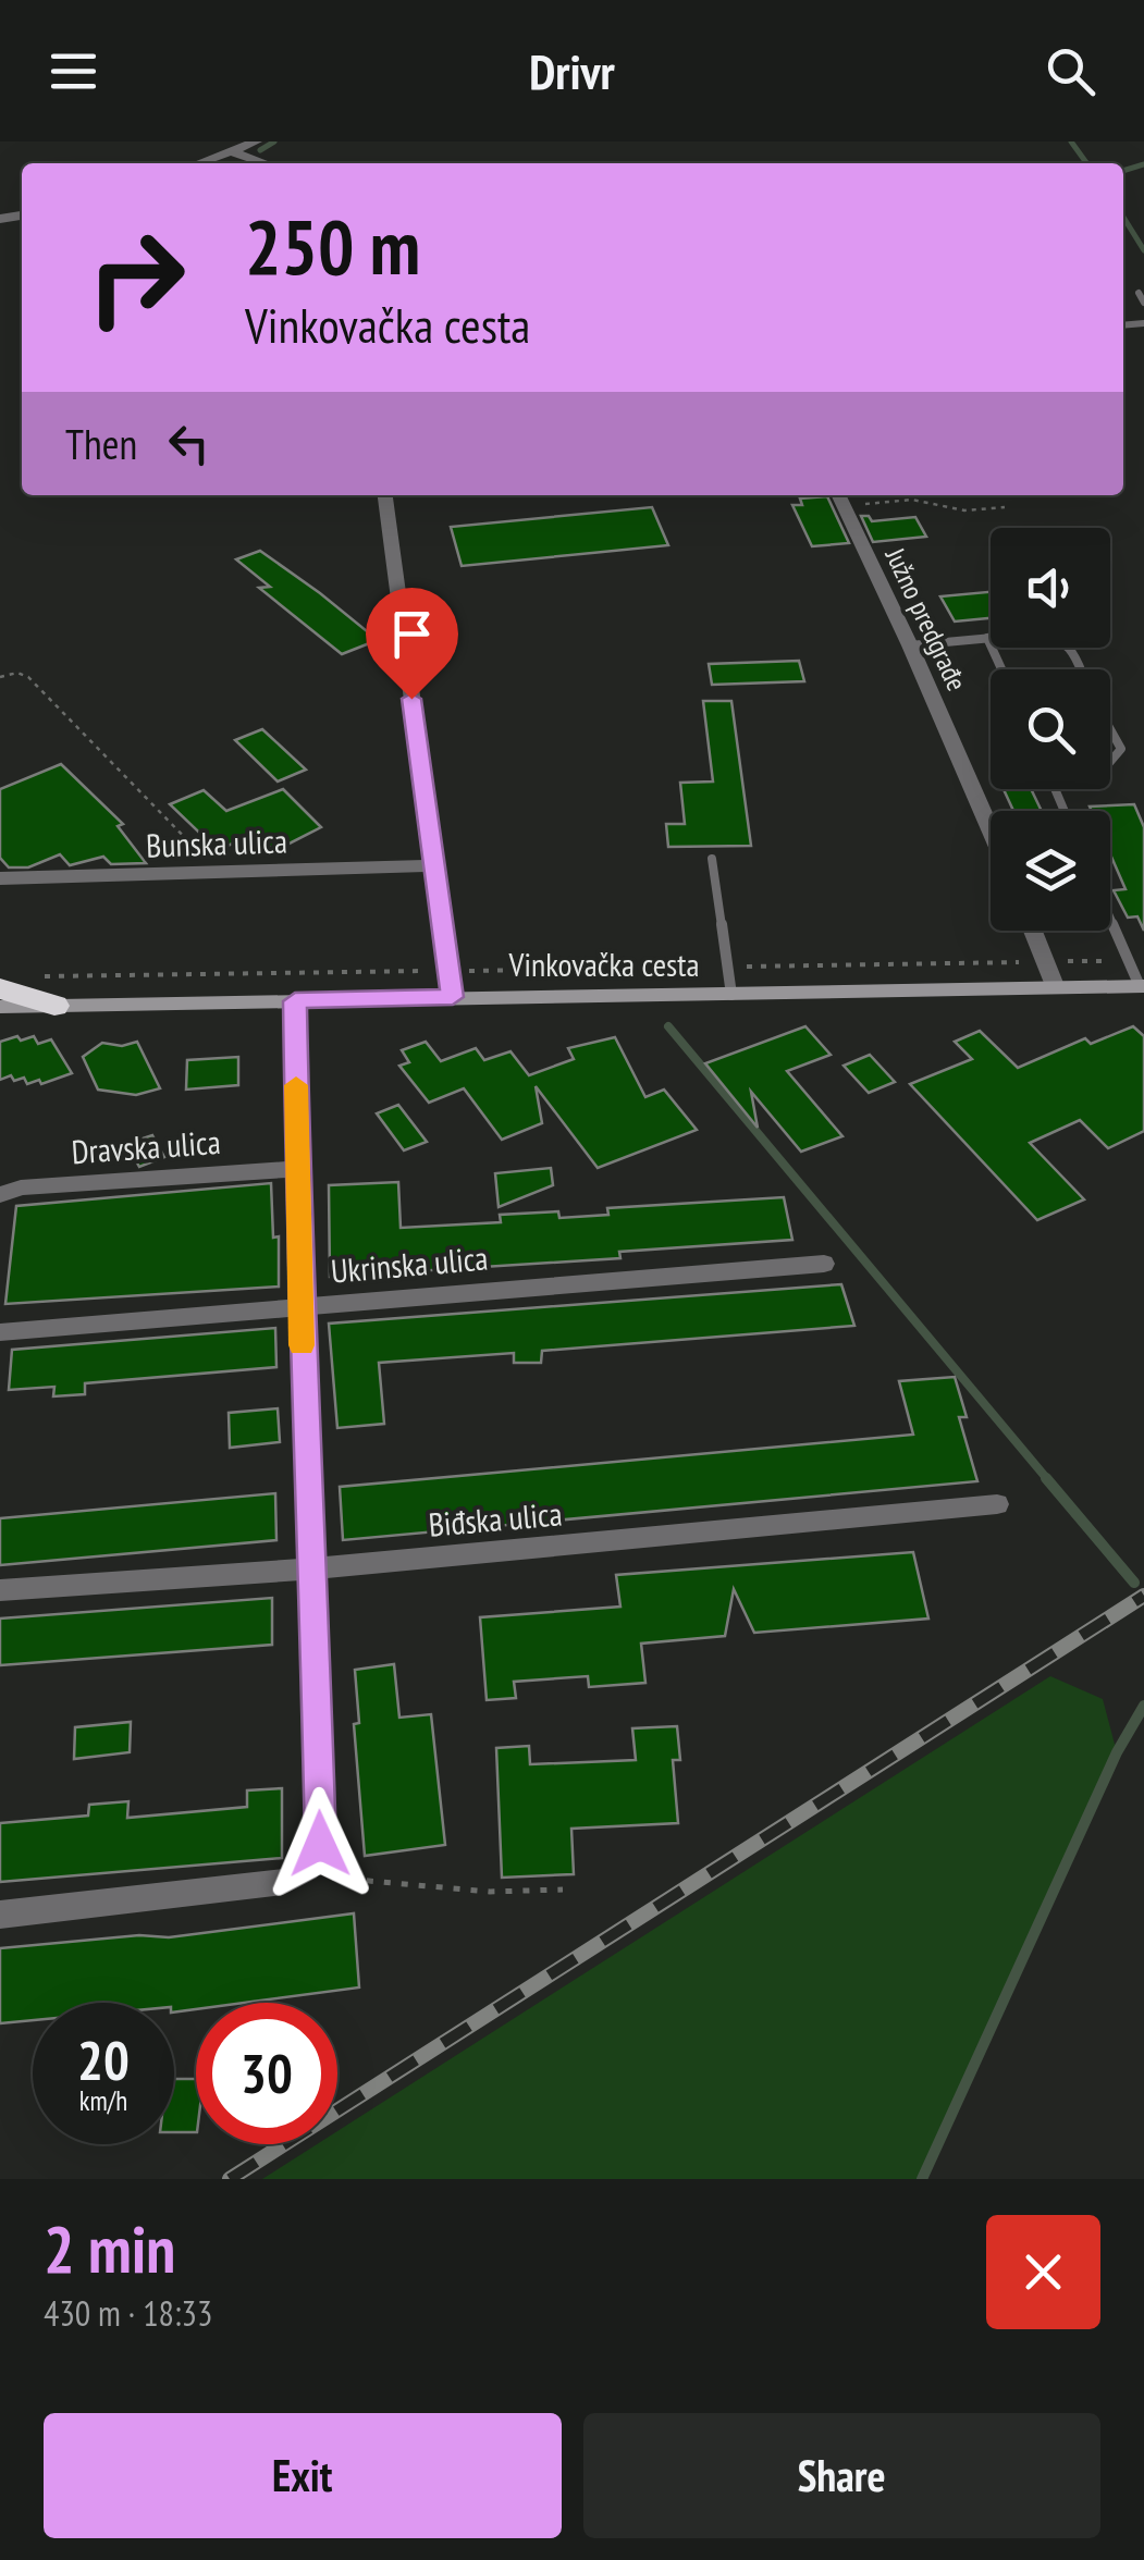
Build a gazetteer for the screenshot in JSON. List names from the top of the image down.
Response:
{
  "streets": {
    "main road": ["Vinkovačka cesta"],
    "street": [
      "Južno predgrađe",
      "Bunska ulica",
      "Dravska ulica",
      "Ukrinska ulica",
      "Biđska ulica"
    ]
  },
  "page": {
    "header": "Drivr",
    "turn": ["250 m", "Vinkovačka cesta"],
    "then": "Then",
    "speed": "20 km/h",
    "limit": "30",
    "heading": ["2 min", "430 m · 18:33"],
    "buttons": ["Exit", "Share"]
  }
}
